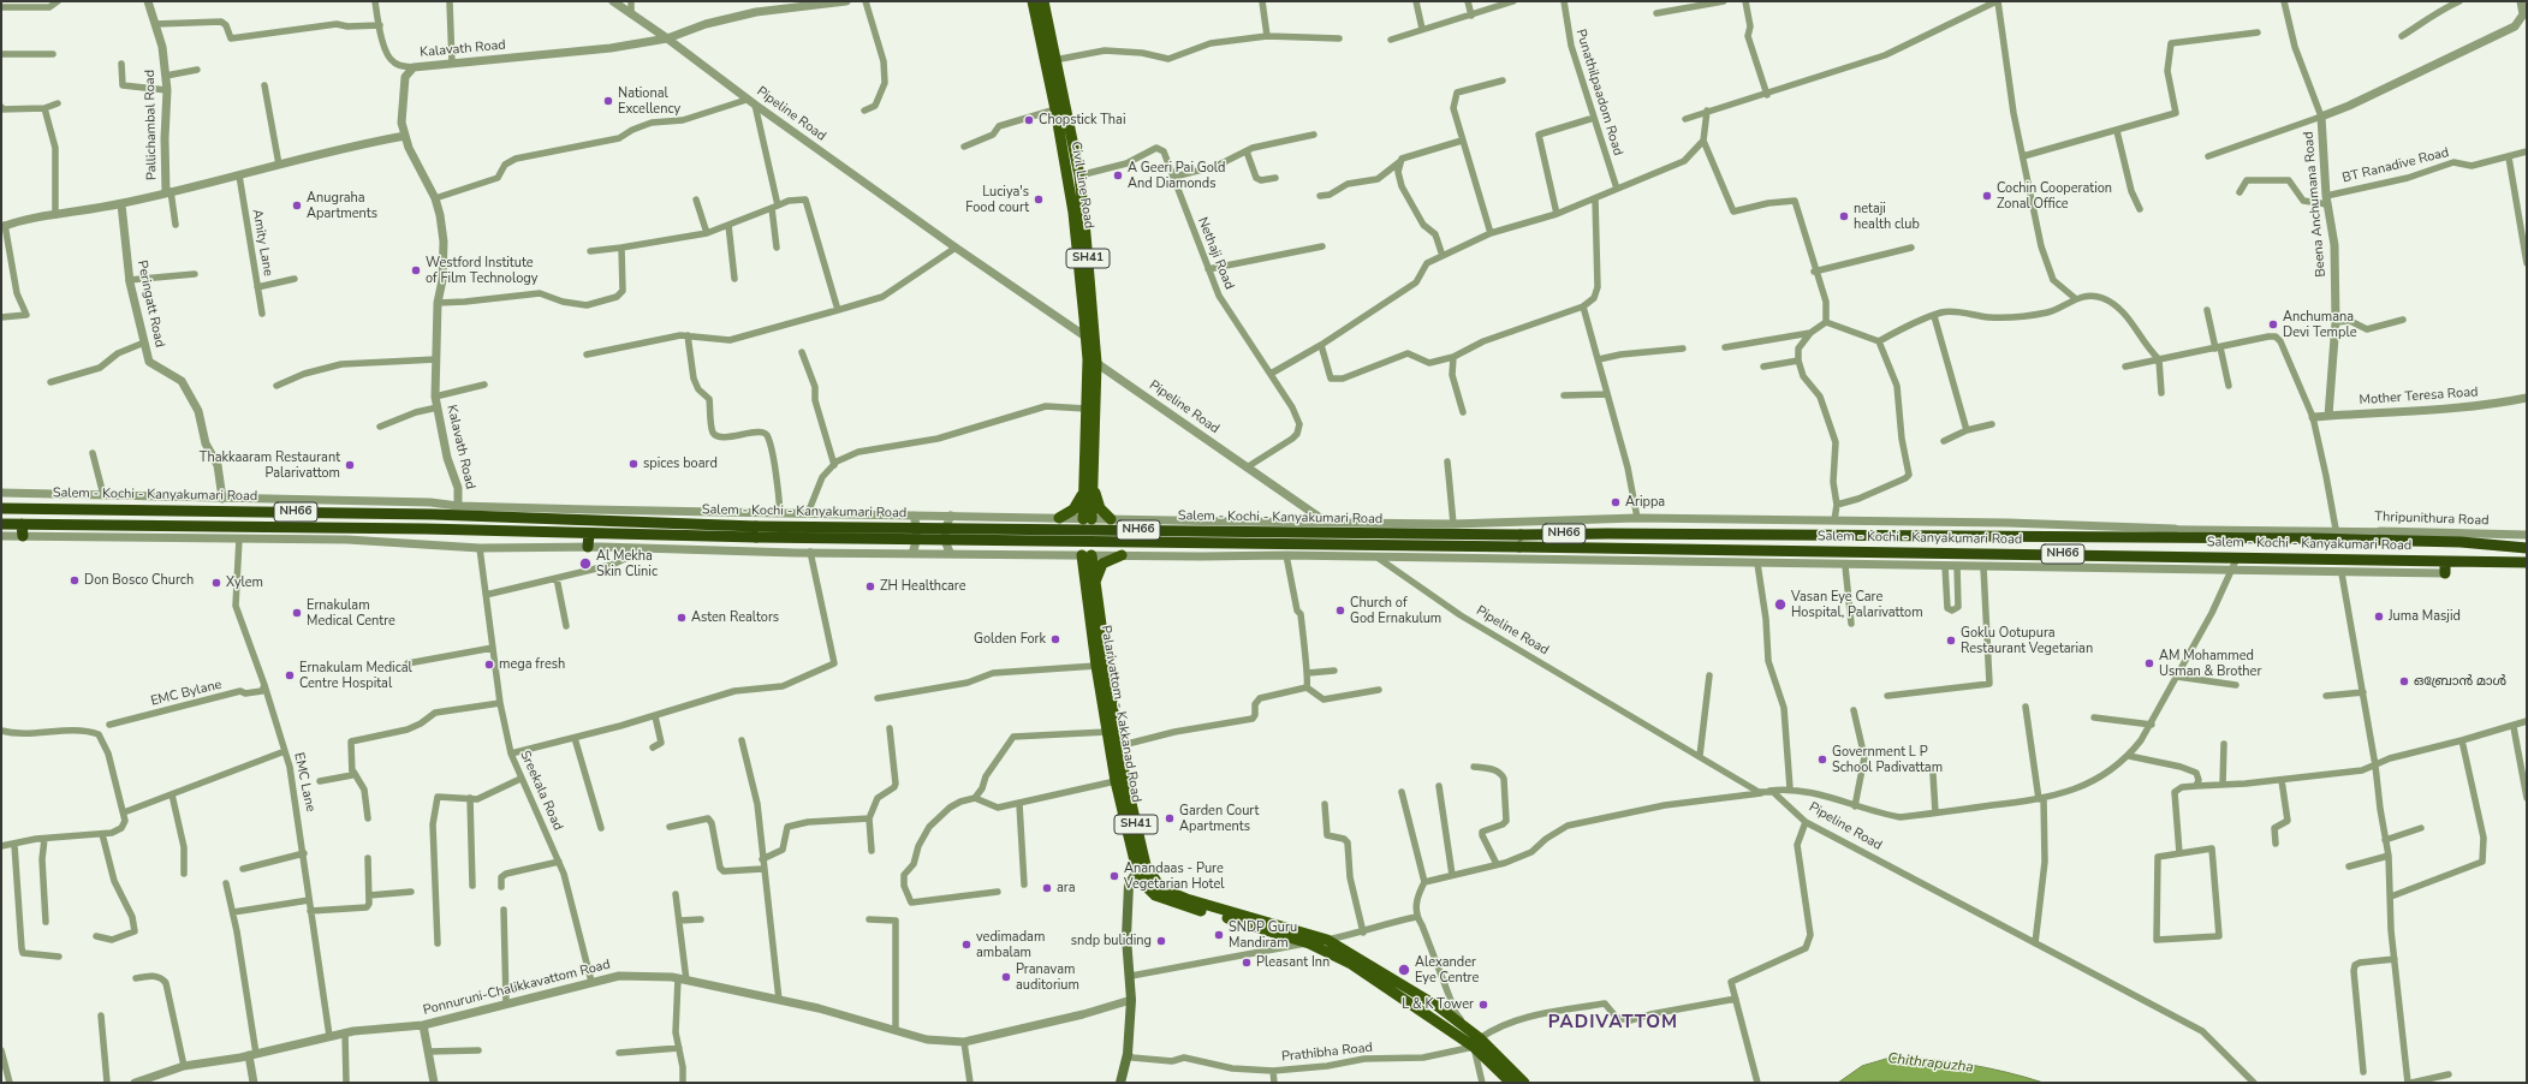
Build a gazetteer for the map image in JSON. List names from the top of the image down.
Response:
{
  "streets": {
    "highway": ["Salem - Kochi - Kanyakumari Road", "NH66"],
    "main road": ["Civil Line Road", "SH41", "Palarivattom - Kakkanad Road"],
    "street": [
      "Kalavath Road",
      "Punathilpaadom Road",
      "Pipeline Road",
      "Pallichambal Road",
      "BT Ranadive Road",
      "Beena Anchumana Road",
      "Amity Lane",
      "Nethaji Road",
      "Peringatt Road",
      "Mother Teresa Road",
      "Thripunithura Road",
      "EMC Bylane",
      "EMC Lane",
      "Sreekala Road",
      "Ponnuruni-Chalikkavattom Road",
      "Prathibha Road"
    ]
  },
  "crossings": [
    ["Kalavath Road", "Pipeline Road"],
    ["Pipeline Road", "Civil Line Road"],
    ["Pipeline Road", "Nethaji Road"],
    ["Pipeline Road", "Salem - Kochi - Kanyakumari Road"],
    ["BT Ranadive Road", "Beena Anchumana Road"],
    ["Civil Line Road", "Nethaji Road"],
    ["Civil Line Road", "Salem - Kochi - Kanyakumari Road"],
    ["Beena Anchumana Road", "Mother Teresa Road"],
    ["SH41", "Palarivattom - Kakkanad Road"],
    ["Salem - Kochi - Kanyakumari Road", "Thripunithura Road"],
    ["EMC Bylane", "EMC Lane"],
    ["Palarivattom - Kakkanad Road", "Prathibha Road"],
    ["EMC Lane", "Ponnuruni-Chalikkavattom Road"],
    ["Sreekala Road", "Ponnuruni-Chalikkavattom Road"]
  ],
  "districts": ["PADIVATTOM"],
  "water": ["Chithrapuzha"],
  "places": [
    "National Excellency",
    "Chopstick Thai",
    "A Geeri Pai Gold And Diamonds",
    "Cochin Cooperation Zonal Office",
    "Luciya's Food court",
    "Anugraha Apartments",
    "netaji health club",
    "Westford Institute of Film Technology",
    "Anchumana Devi Temple",
    "spices board",
    "Thakkaaram Restaurant Palarivattom",
    "Arippa",
    "Al Mekha Skin Clinic",
    "Don Bosco Church",
    "Xylem",
    "ZH Healthcare",
    "Vasan Eye Care Hospital, Palarivattom",
    "Church of God Ernakulum",
    "Ernakulam Medical Centre",
    "Juma Masjid",
    "Asten Realtors",
    "Golden Fork",
    "Goklu Ootupura Restaurant Vegetarian",
    "AM Mohammed Usman & Brother",
    "mega fresh",
    "Ernakulam Medical Centre Hospital",
    "ഒബ്രോൻ മാൾ",
    "Government L P School Padivattam",
    "Garden Court Apartments",
    "Anandaas - Pure Vegetarian Hotel",
    "ara",
    "SNDP Guru Mandiram",
    "sndp buliding",
    "vedimadam ambalam",
    "Pleasant Inn",
    "Alexander Eye Centre",
    "Pranavam auditorium",
    "L & K Tower"
  ]
}
